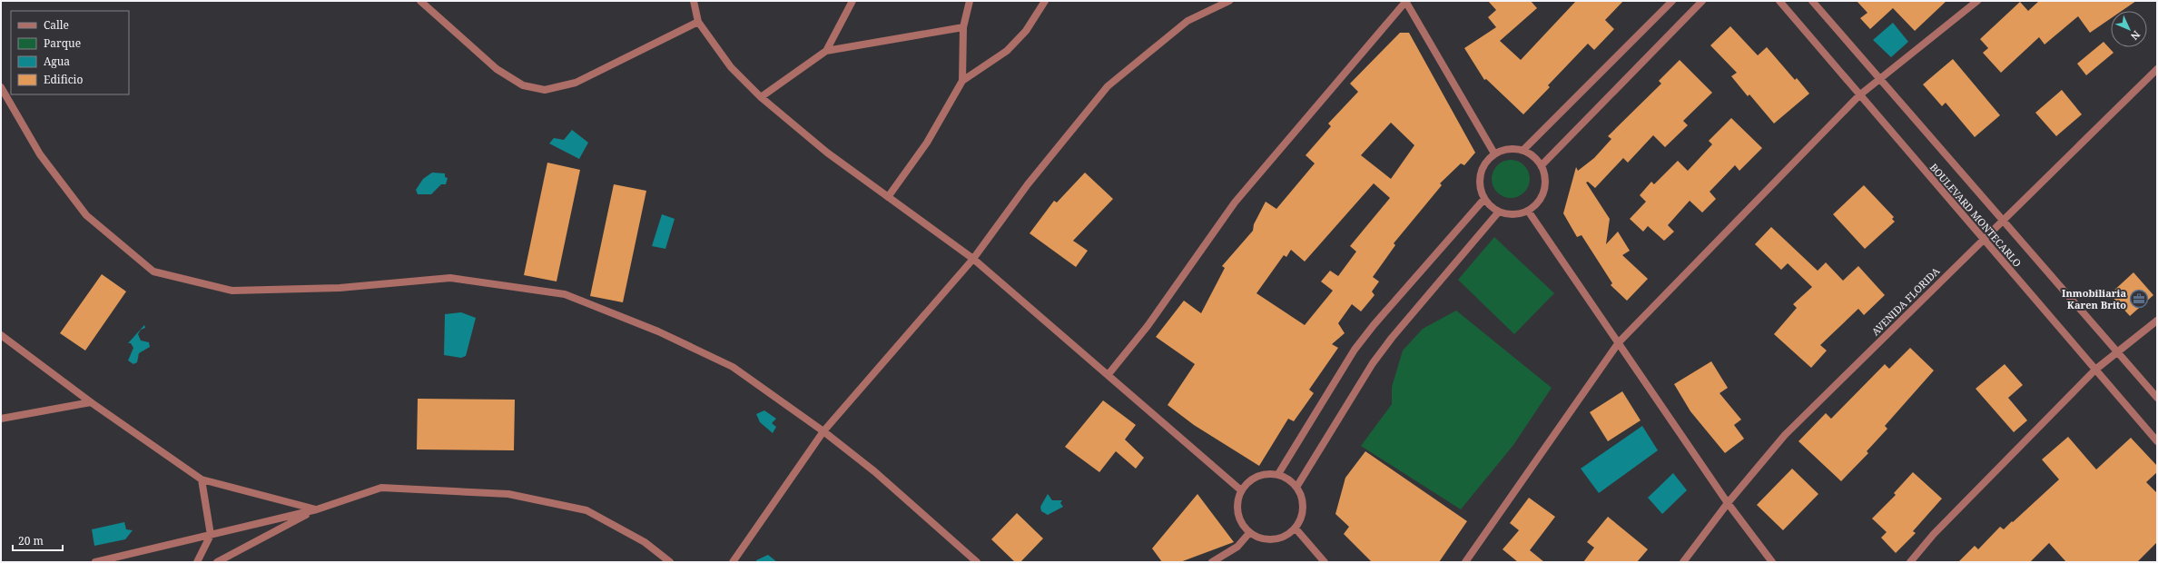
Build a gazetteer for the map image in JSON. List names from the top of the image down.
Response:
{
  "streets": {
    "street": ["BOULEVARD MONTECARLO", "AVENIDA FLORIDA"]
  },
  "crossings": [
    ["BOULEVARD MONTECARLO", "AVENIDA FLORIDA"]
  ],
  "places": {
    "office": ["Inmobiliaria Karen Brito"]
  },
  "legend": [
    "Calle",
    "Parque",
    "Agua",
    "Edificio"
  ],
  "scale_bar": "20 m",
  "north": "bottom right"
}
